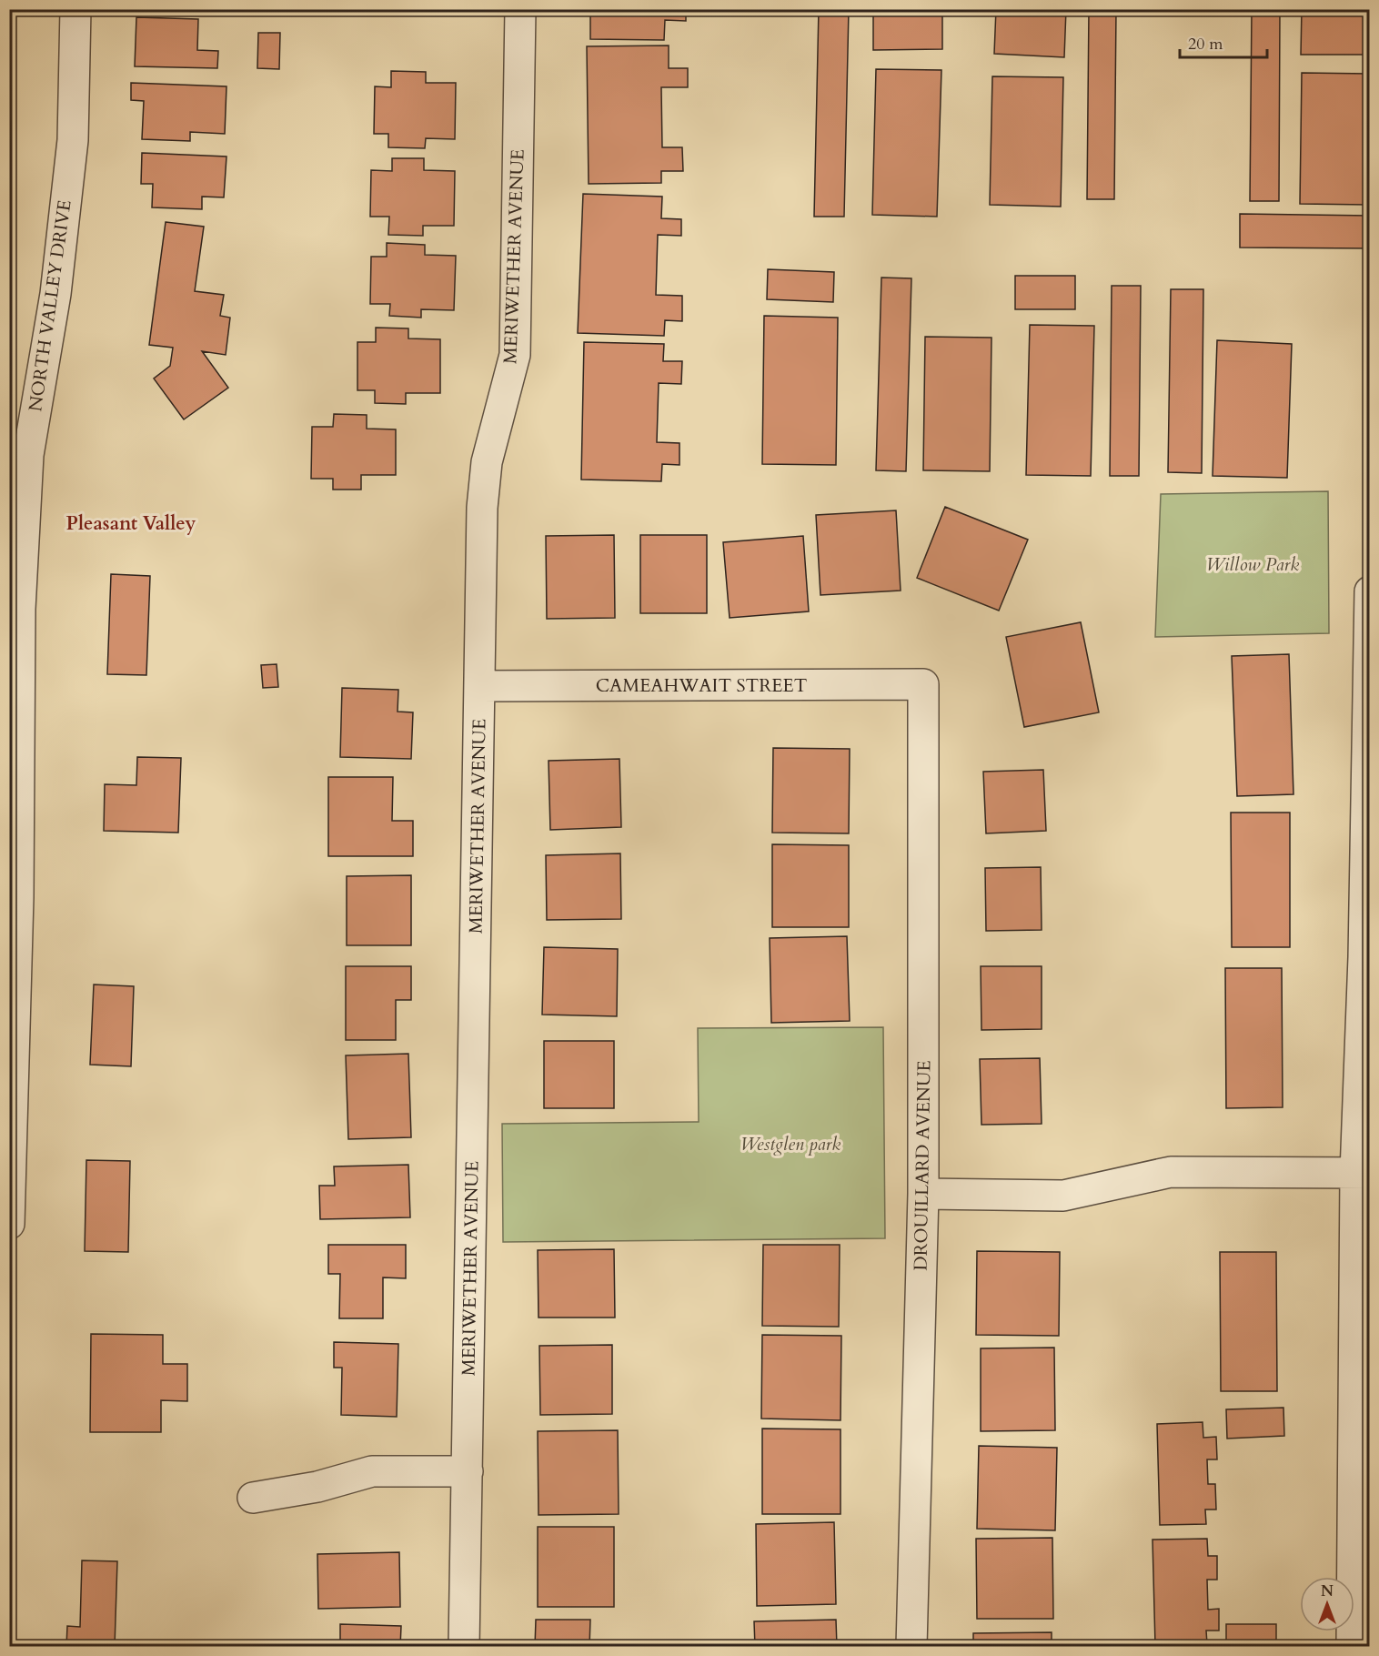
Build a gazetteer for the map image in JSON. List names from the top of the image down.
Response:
{
  "streets": {
    "street": [
      "MERIWETHER AVENUE",
      "NORTH VALLEY DRIVE",
      "CAMEAHWAIT STREET",
      "DROUILLARD AVENUE"
    ]
  },
  "crossings": [
    ["MERIWETHER AVENUE", "CAMEAHWAIT STREET"],
    ["CAMEAHWAIT STREET", "DROUILLARD AVENUE"]
  ],
  "districts": ["Pleasant Valley"],
  "parks": ["Willow Park", "Westglen park"],
  "scale_bar": "20 m",
  "north": "top"
}
